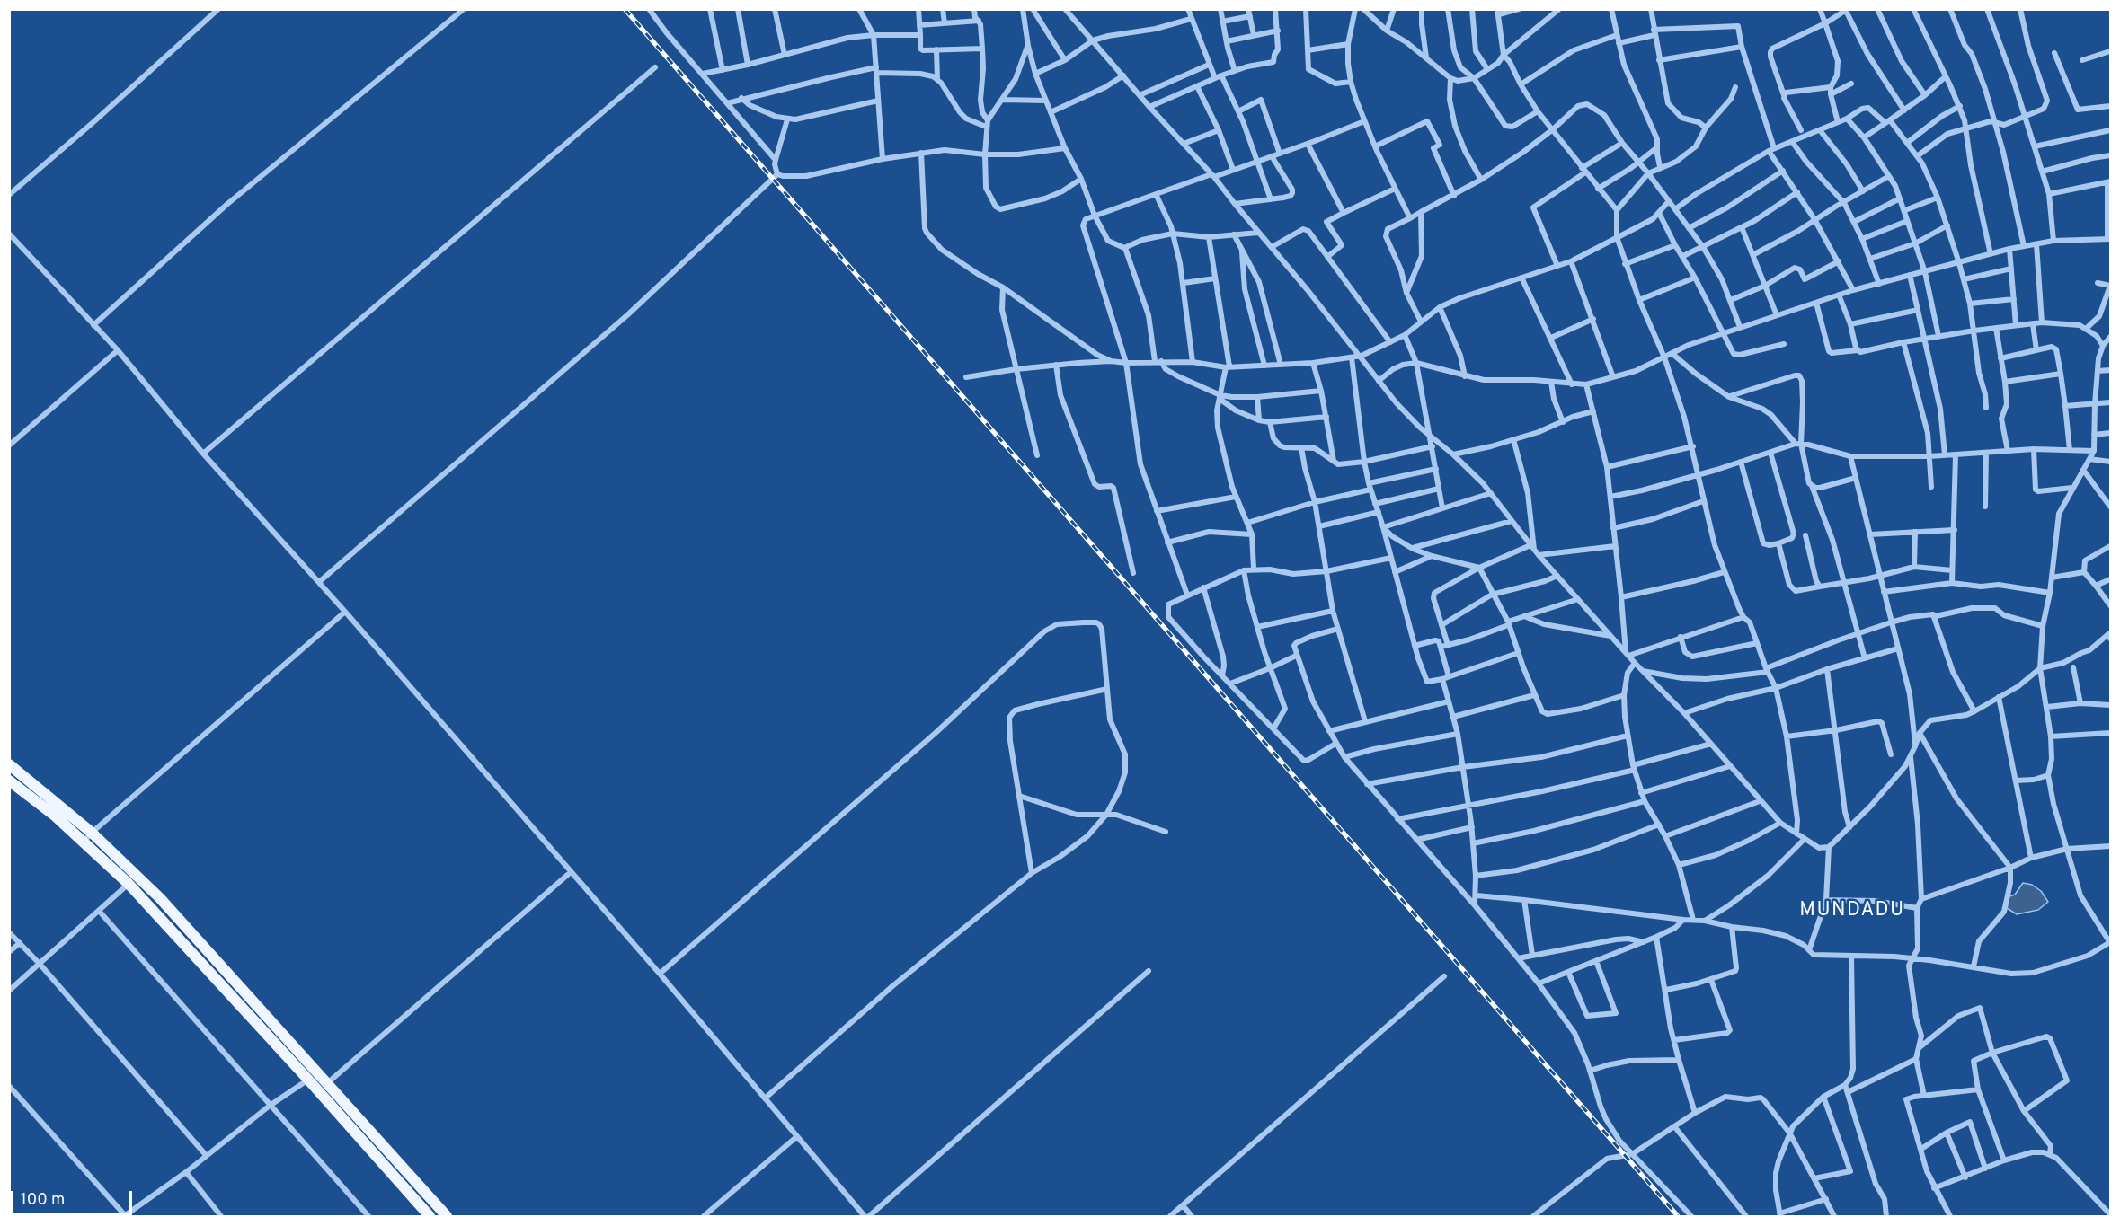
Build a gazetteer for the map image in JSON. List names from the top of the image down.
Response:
{
  "districts": ["MUNDADU"],
  "scale_bar": "100 m"
}
